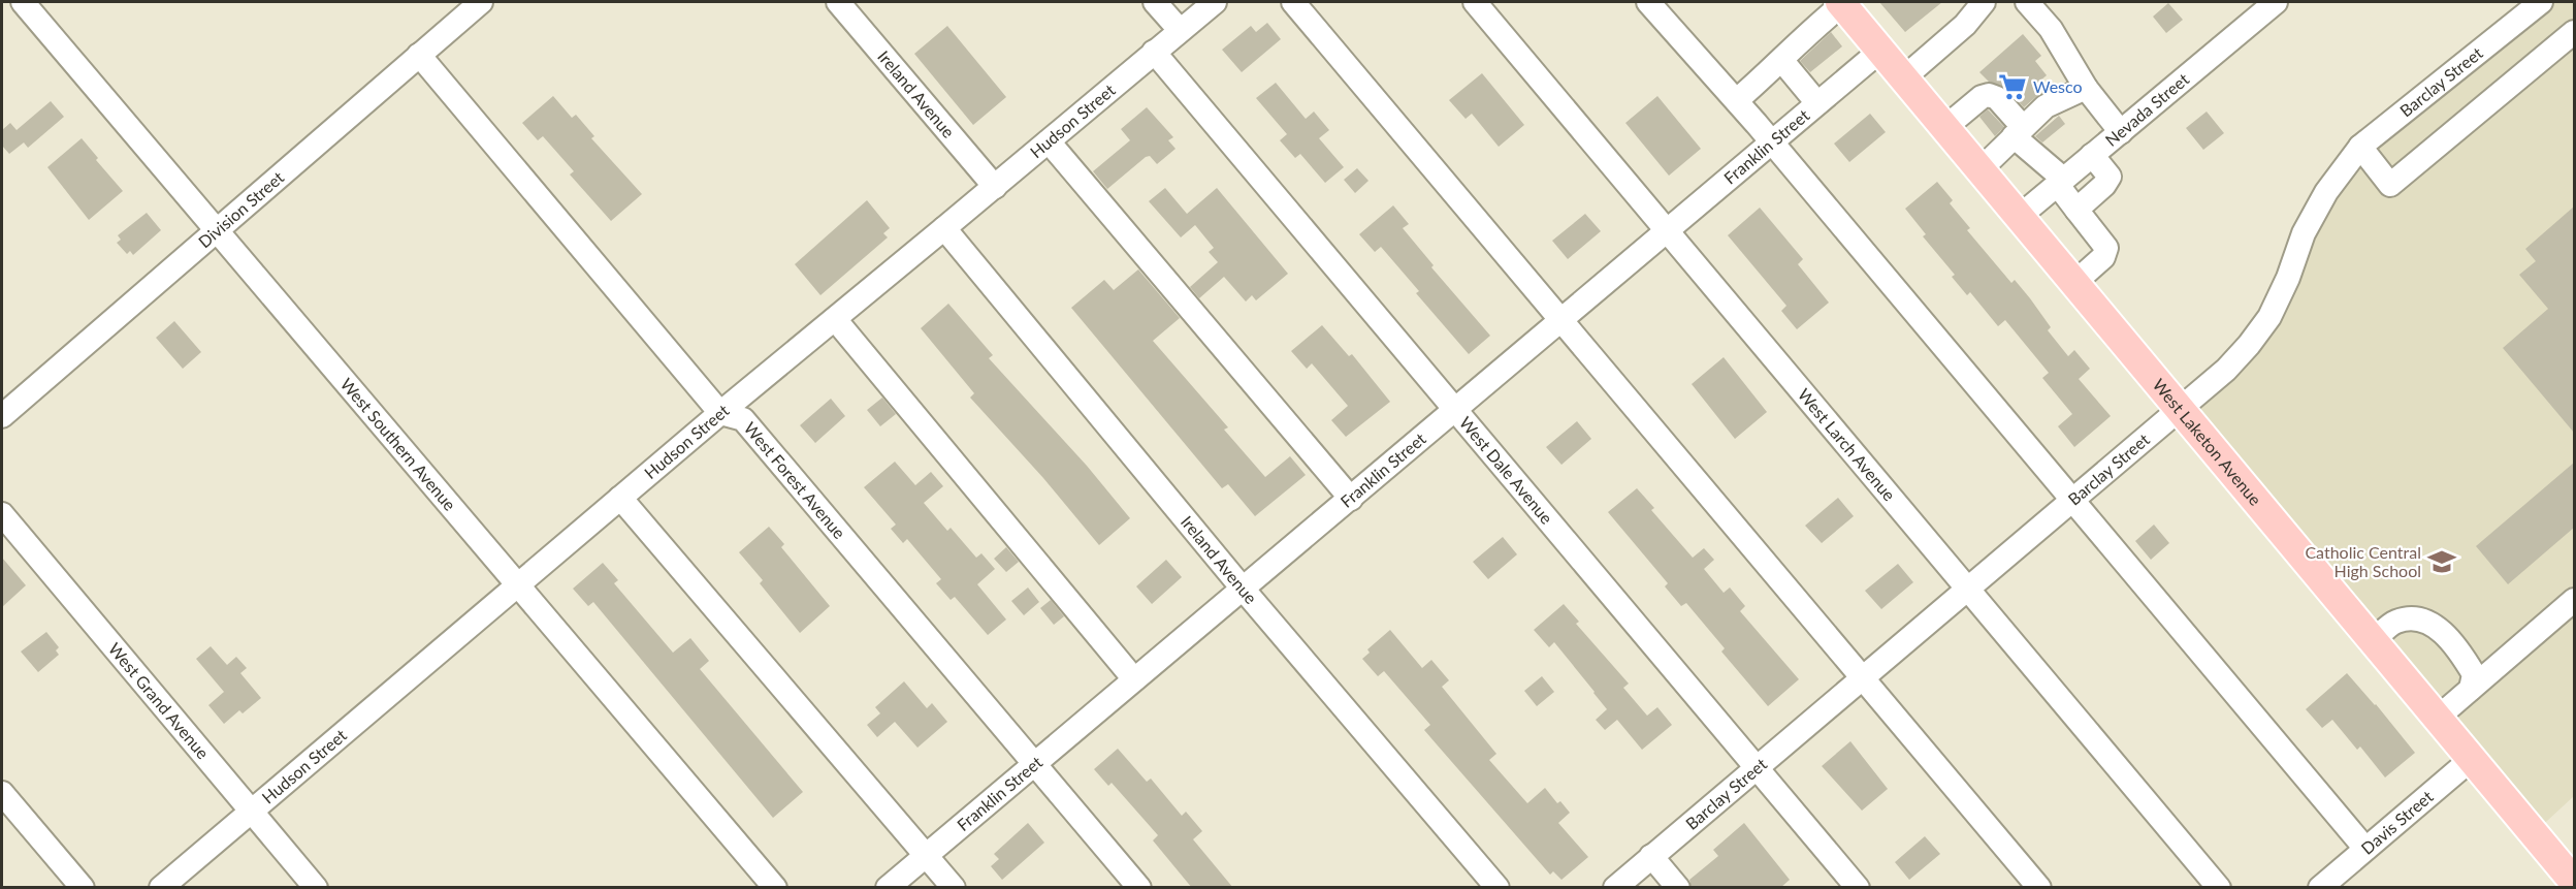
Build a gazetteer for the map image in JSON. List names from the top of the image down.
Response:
{
  "streets": {
    "main road": ["West Laketon Avenue"],
    "street": [
      "Barclay Street",
      "Ireland Avenue",
      "Nevada Street",
      "Hudson Street",
      "Franklin Street",
      "Division Street",
      "West Southern Avenue",
      "West Larch Avenue",
      "West Dale Avenue",
      "West Forest Avenue",
      "West Grand Avenue",
      "Davis Street"
    ]
  },
  "crossings": [
    ["Barclay Street", "West Laketon Avenue"],
    ["Barclay Street", "West Larch Avenue"],
    ["Barclay Street", "West Dale Avenue"],
    ["Ireland Avenue", "Hudson Street"],
    ["Ireland Avenue", "Franklin Street"],
    ["Nevada Street", "West Laketon Avenue"],
    ["Hudson Street", "West Southern Avenue"],
    ["Hudson Street", "West Dale Avenue"],
    ["Hudson Street", "West Forest Avenue"],
    ["Hudson Street", "West Grand Avenue"],
    ["Franklin Street", "West Laketon Avenue"],
    ["Franklin Street", "West Larch Avenue"],
    ["Franklin Street", "West Dale Avenue"],
    ["Franklin Street", "West Forest Avenue"],
    ["Division Street", "West Southern Avenue"],
    ["Division Street", "West Forest Avenue"],
    ["West Laketon Avenue", "Davis Street"]
  ],
  "places": {
    "supermarket": ["Wesco"],
    "school or university": ["Catholic Central High School"]
  }
}
